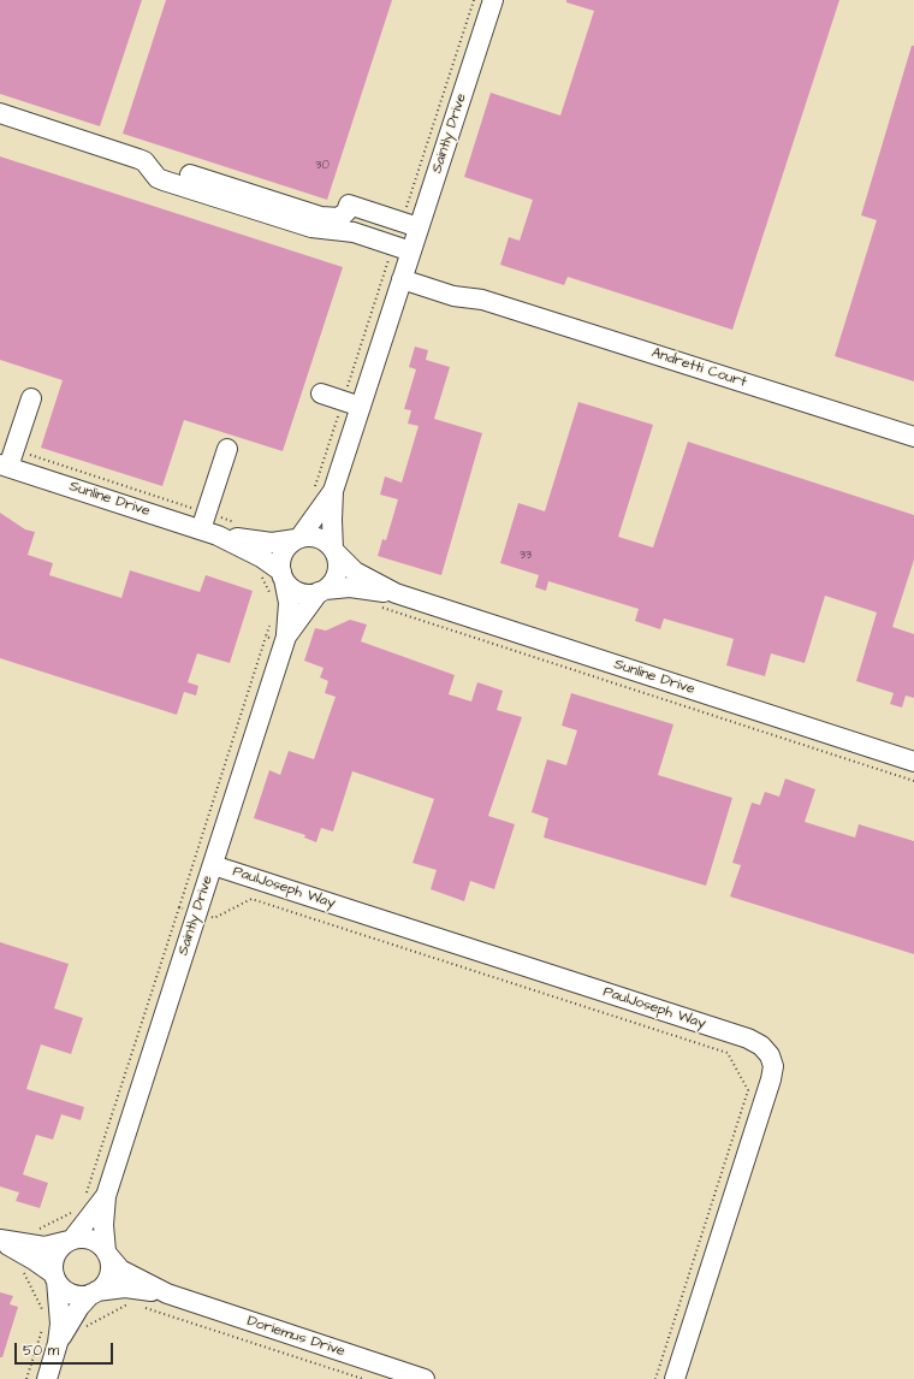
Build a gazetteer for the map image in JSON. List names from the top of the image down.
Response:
{
  "streets": {
    "street": [
      "Saintly Drive",
      "Andretti Court",
      "Sunline Drive",
      "PaulJoseph Way",
      "Doriemus Drive"
    ]
  },
  "crossings": [
    ["Saintly Drive", "Andretti Court"],
    ["Saintly Drive", "Sunline Drive"],
    ["Saintly Drive", "PaulJoseph Way"],
    ["Saintly Drive", "Doriemus Drive"]
  ],
  "house_numbers": ["30", "33"],
  "scale_bar": "50 m"
}
